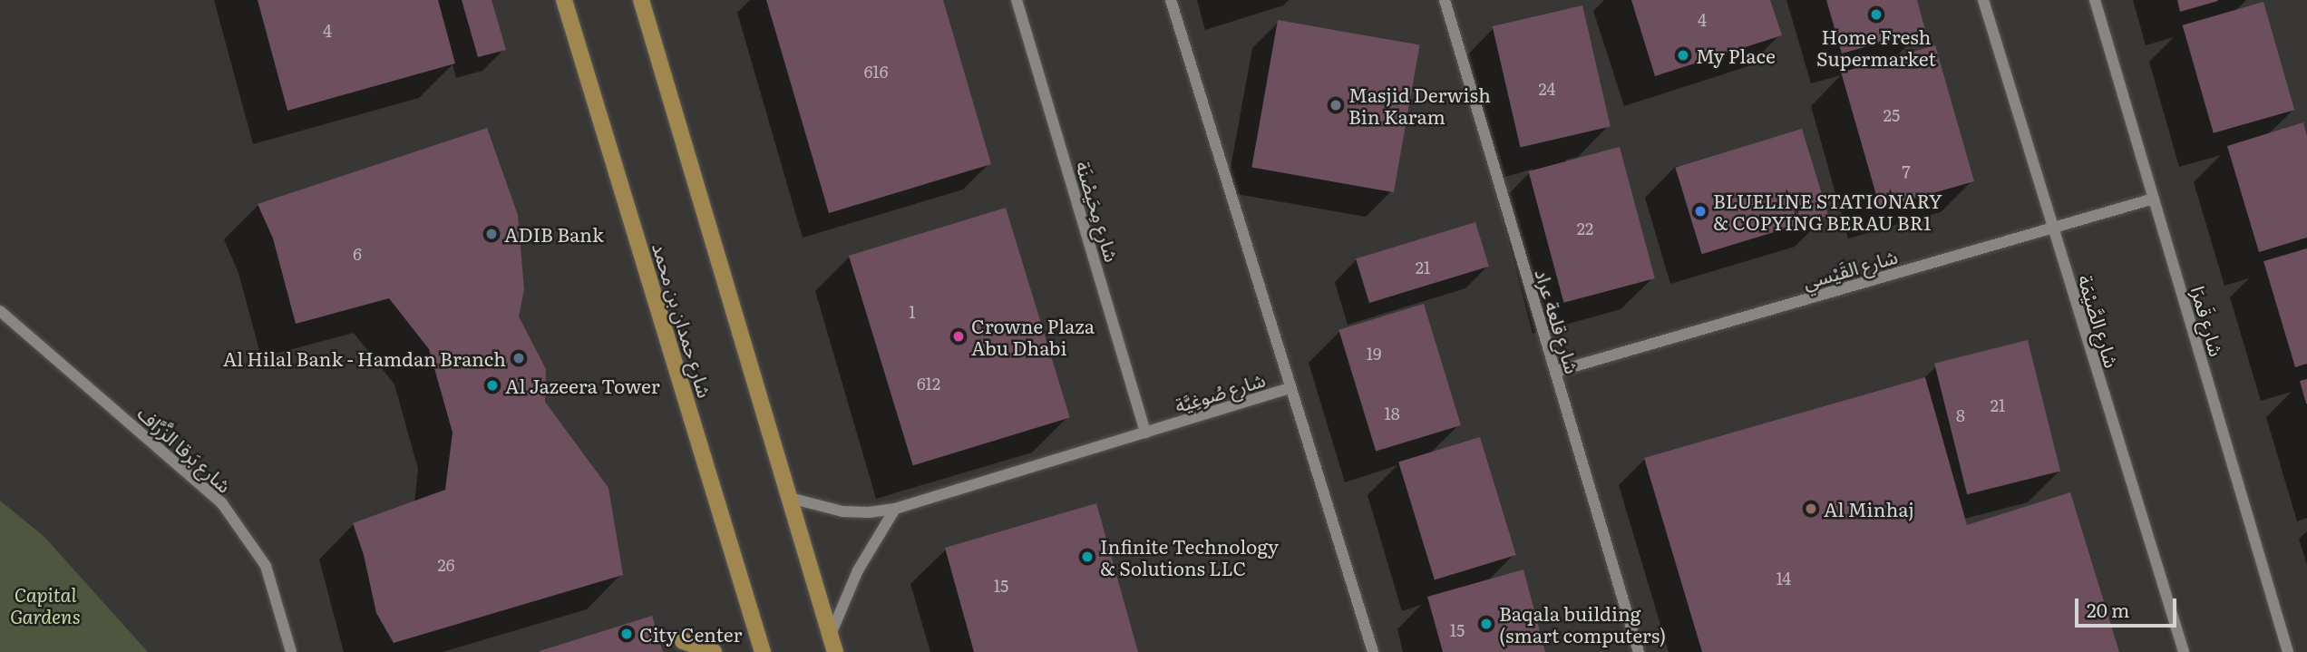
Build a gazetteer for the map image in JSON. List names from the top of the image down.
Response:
{
  "streets": {
    "main road": ["شارع حمدان بن محمد"],
    "street": [
      "شارع مِحَيصْنَة",
      "شارع القَيْسي",
      "شارع قلعة عراد",
      "شارع الصَّيْمَة",
      "شارع قَمرَا",
      "شارع صُوغِيَّة",
      "شارع بَرقا الزَّرَّاف"
    ]
  },
  "crossings": [
    ["شارع مِحَيصْنَة", "شارع صُوغِيَّة"],
    ["شارع القَيْسي", "شارع قلعة عراد"],
    ["شارع القَيْسي", "شارع الصَّيْمَة"],
    ["شارع القَيْسي", "شارع قَمرَا"]
  ],
  "parks": ["Capital Gardens"],
  "places": [
    "Home Fresh Supermarket",
    "My Place",
    "Masjid Derwish Bin Karam",
    "BLUELINE STATIONARY & COPYING BERAU BR1",
    "ADIB Bank",
    "Crowne Plaza Abu Dhabi",
    "Al Hilal Bank - Hamdan Branch",
    "Al Jazeera Tower",
    "Al Minhaj",
    "Infinite Technology & Solutions LLC",
    "Baqala building (smart computers)",
    "City Center"
  ],
  "house_numbers": [
    "4",
    "4",
    "616",
    "24",
    "25",
    "7",
    "22",
    "6",
    "21",
    "1",
    "19",
    "612",
    "21",
    "18",
    "8",
    "26",
    "14",
    "15",
    "15"
  ],
  "scale_bar": "20 m"
}
